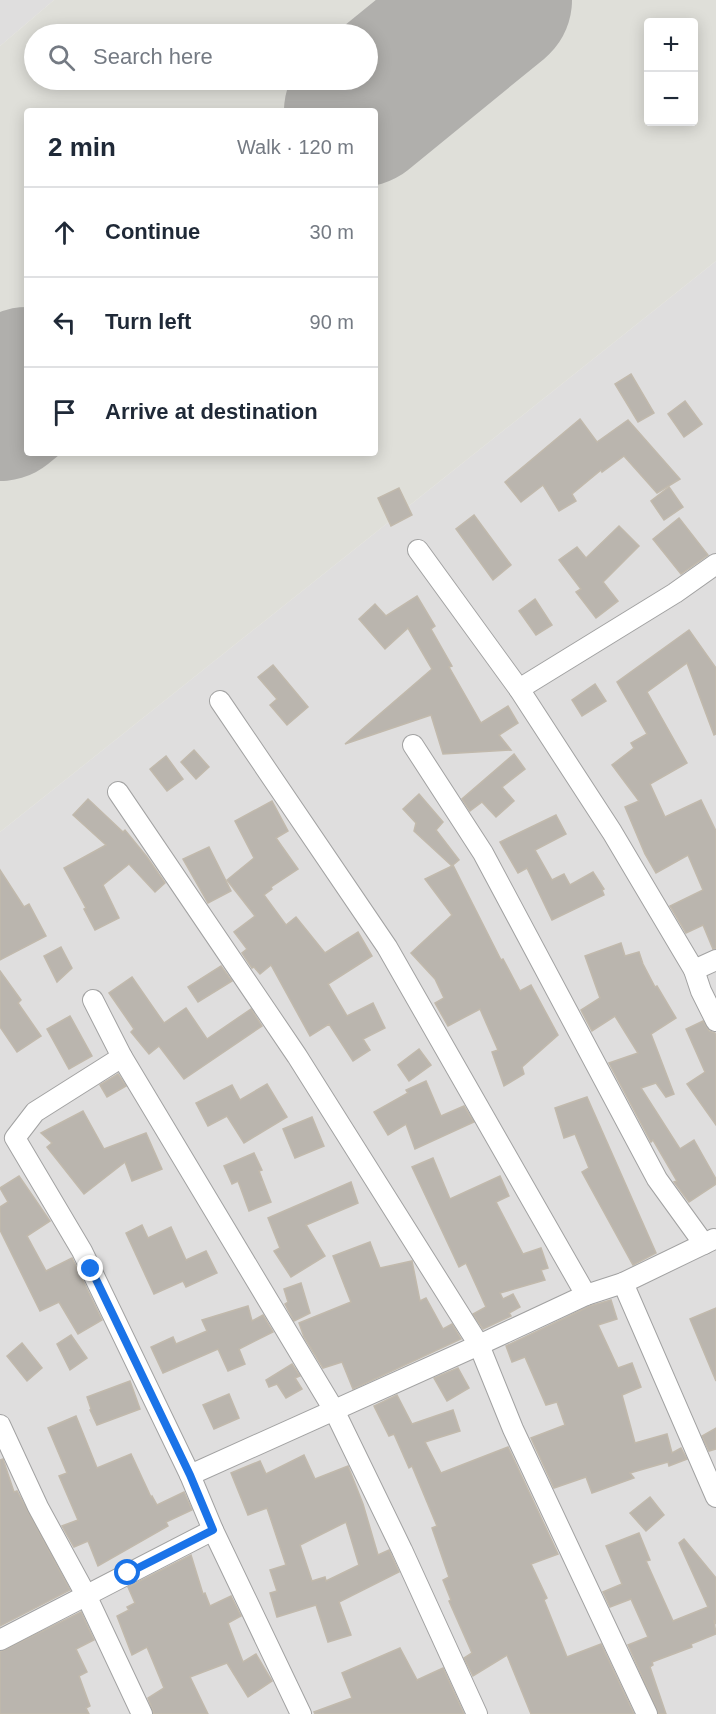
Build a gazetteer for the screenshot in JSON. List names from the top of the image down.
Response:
{
  "page": {
    "map_buttons": ["+", "−"],
    "search": "Search here",
    "heading": ["2 min", "Walk · 120 m"],
    "list": [
      ["Continue", "30 m"],
      ["Turn left", "90 m"],
      "Arrive at destination"
    ]
  }
}
